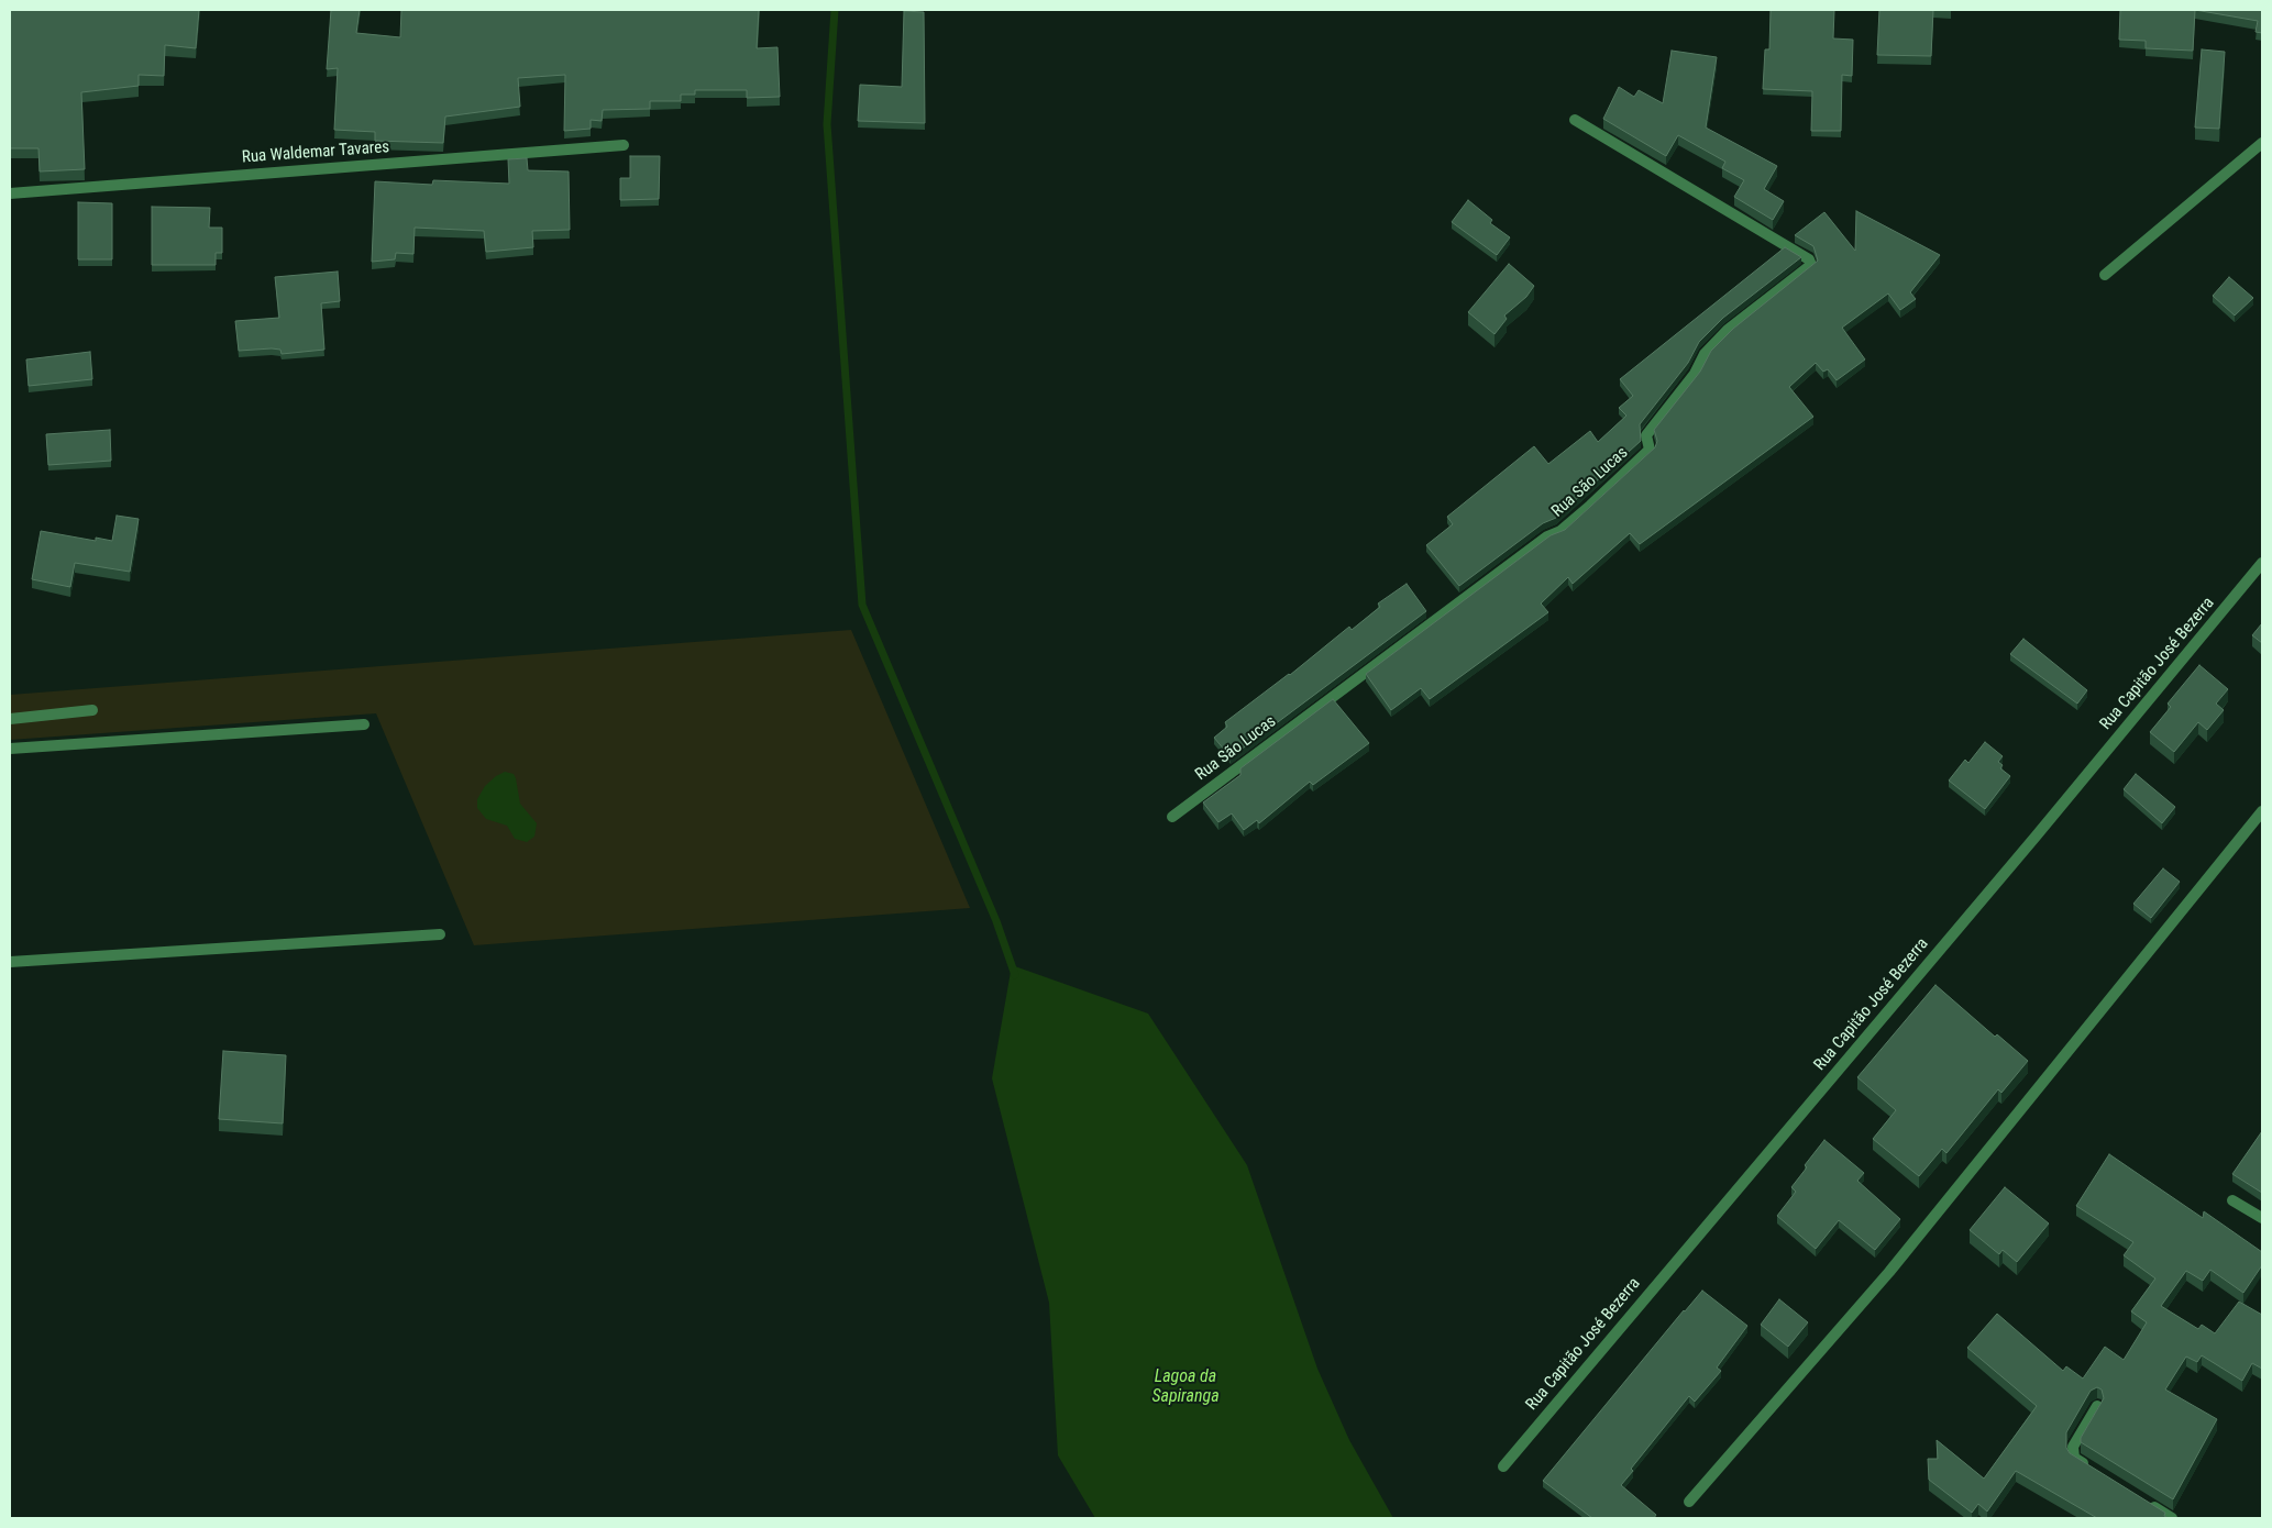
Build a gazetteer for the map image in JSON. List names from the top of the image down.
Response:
{
  "streets": {
    "street": ["Rua Waldemar Tavares", "Rua São Lucas", "Rua Capitão José Bezerra"]
  },
  "water": ["Lagoa da Sapiranga"]
}
